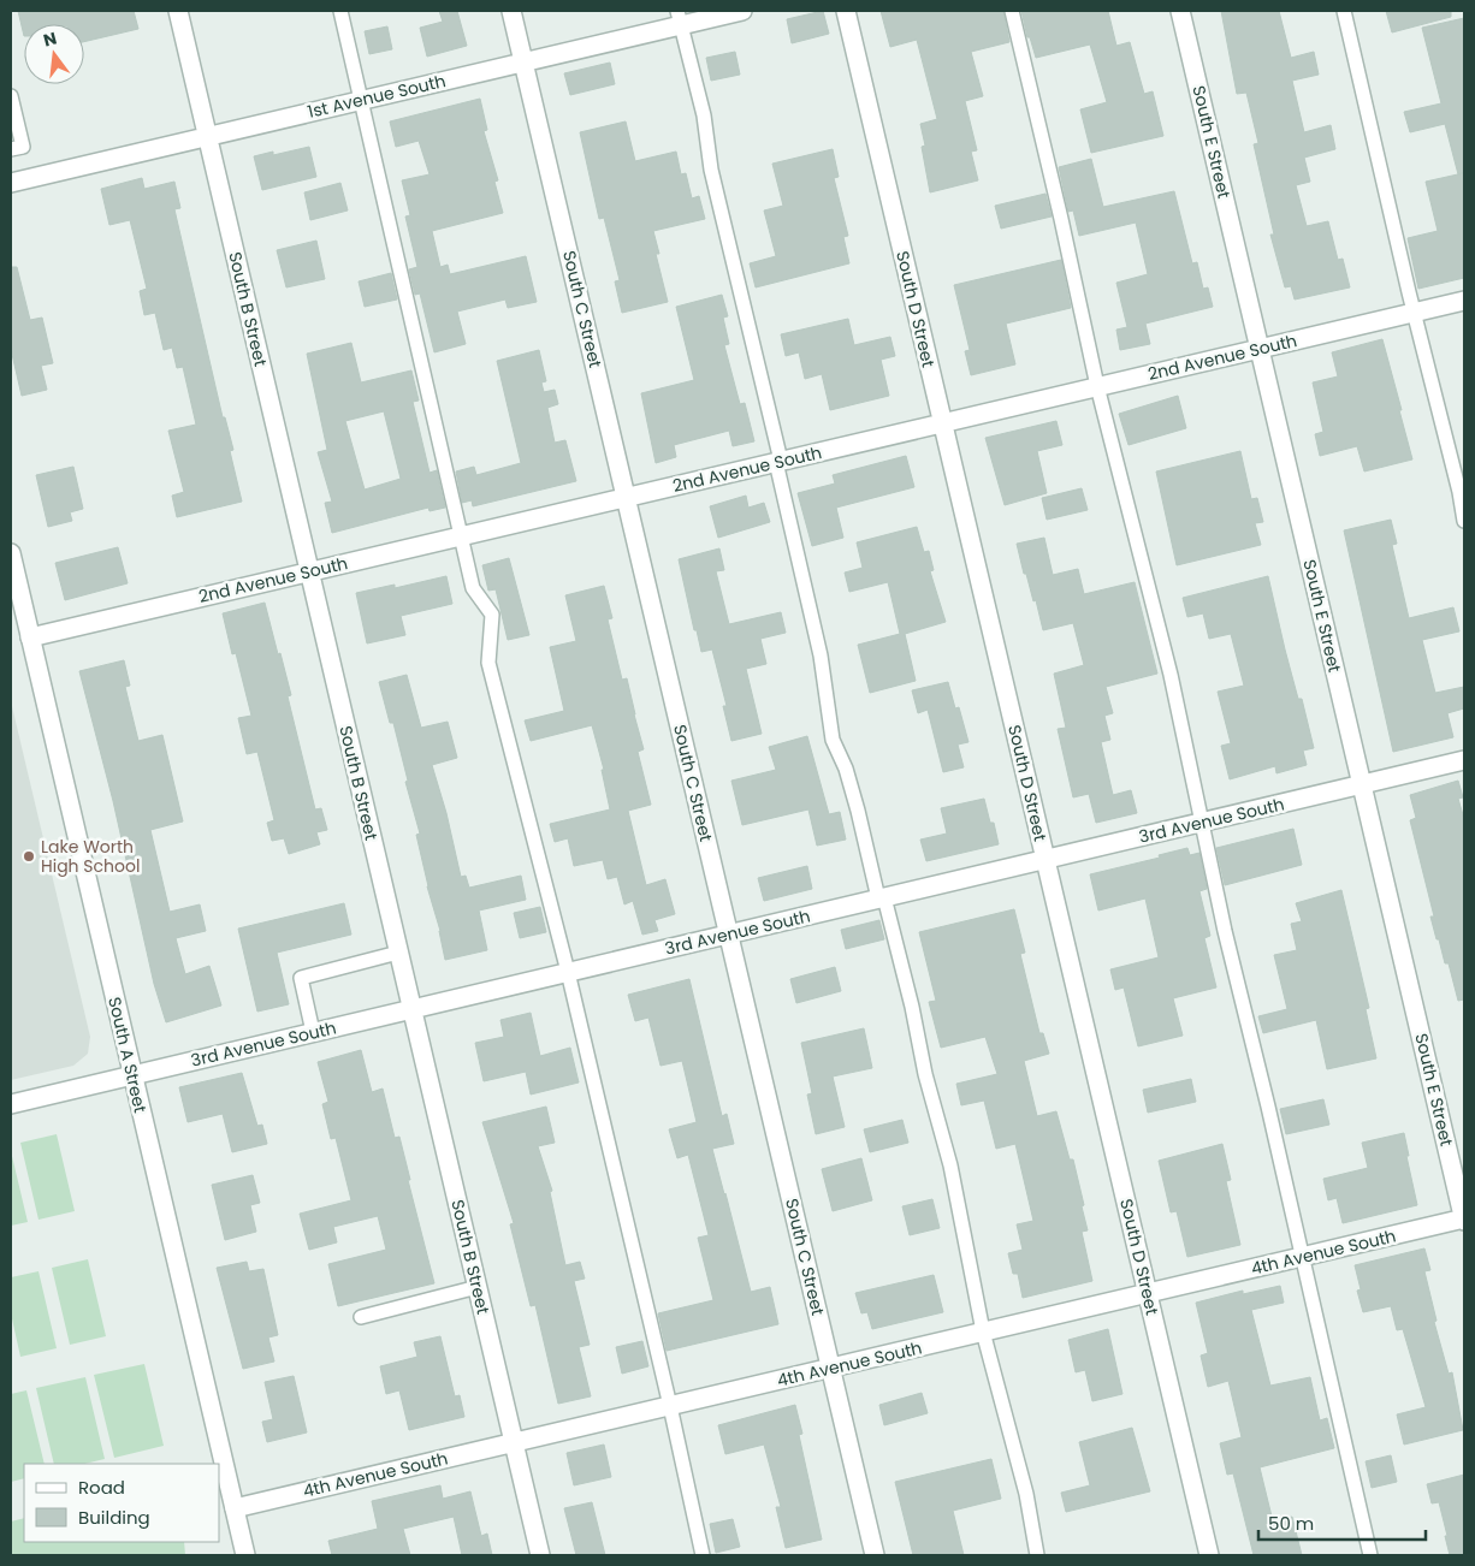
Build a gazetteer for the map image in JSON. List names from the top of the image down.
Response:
{
  "streets": {
    "street": [
      "1st Avenue South",
      "South E Street",
      "South B Street",
      "South C Street",
      "South D Street",
      "2nd Avenue South",
      "3rd Avenue South",
      "South A Street",
      "4th Avenue South"
    ]
  },
  "crossings": [
    ["1st Avenue South", "South B Street"],
    ["1st Avenue South", "South C Street"],
    ["South E Street", "2nd Avenue South"],
    ["South E Street", "3rd Avenue South"],
    ["South E Street", "4th Avenue South"],
    ["South B Street", "2nd Avenue South"],
    ["South B Street", "3rd Avenue South"],
    ["South B Street", "4th Avenue South"],
    ["South C Street", "2nd Avenue South"],
    ["South C Street", "3rd Avenue South"],
    ["South C Street", "4th Avenue South"],
    ["South D Street", "2nd Avenue South"],
    ["South D Street", "3rd Avenue South"],
    ["South D Street", "4th Avenue South"],
    ["2nd Avenue South", "South A Street"],
    ["3rd Avenue South", "South A Street"],
    ["South A Street", "4th Avenue South"]
  ],
  "places": ["Lake Worth High School"],
  "legend": ["Road", "Building"],
  "scale_bar": "50 m",
  "north": "top"
}
